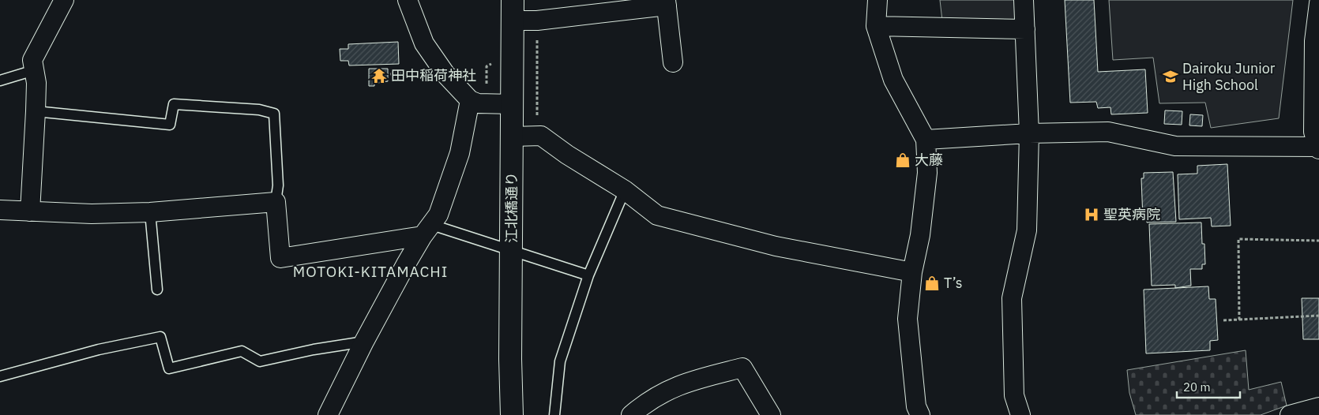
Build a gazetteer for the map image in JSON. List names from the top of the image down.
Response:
{
  "streets": {
    "main road": ["江北橋通り"]
  },
  "districts": ["MOTOKI-KITAMACHI"],
  "places": {
    "temple": ["田中稲荷神社"],
    "school or university": ["Dairoku Junior High School"],
    "shop": ["大藤", "T’s"],
    "hospital": ["聖英病院"]
  },
  "scale_bar": "20 m"
}
